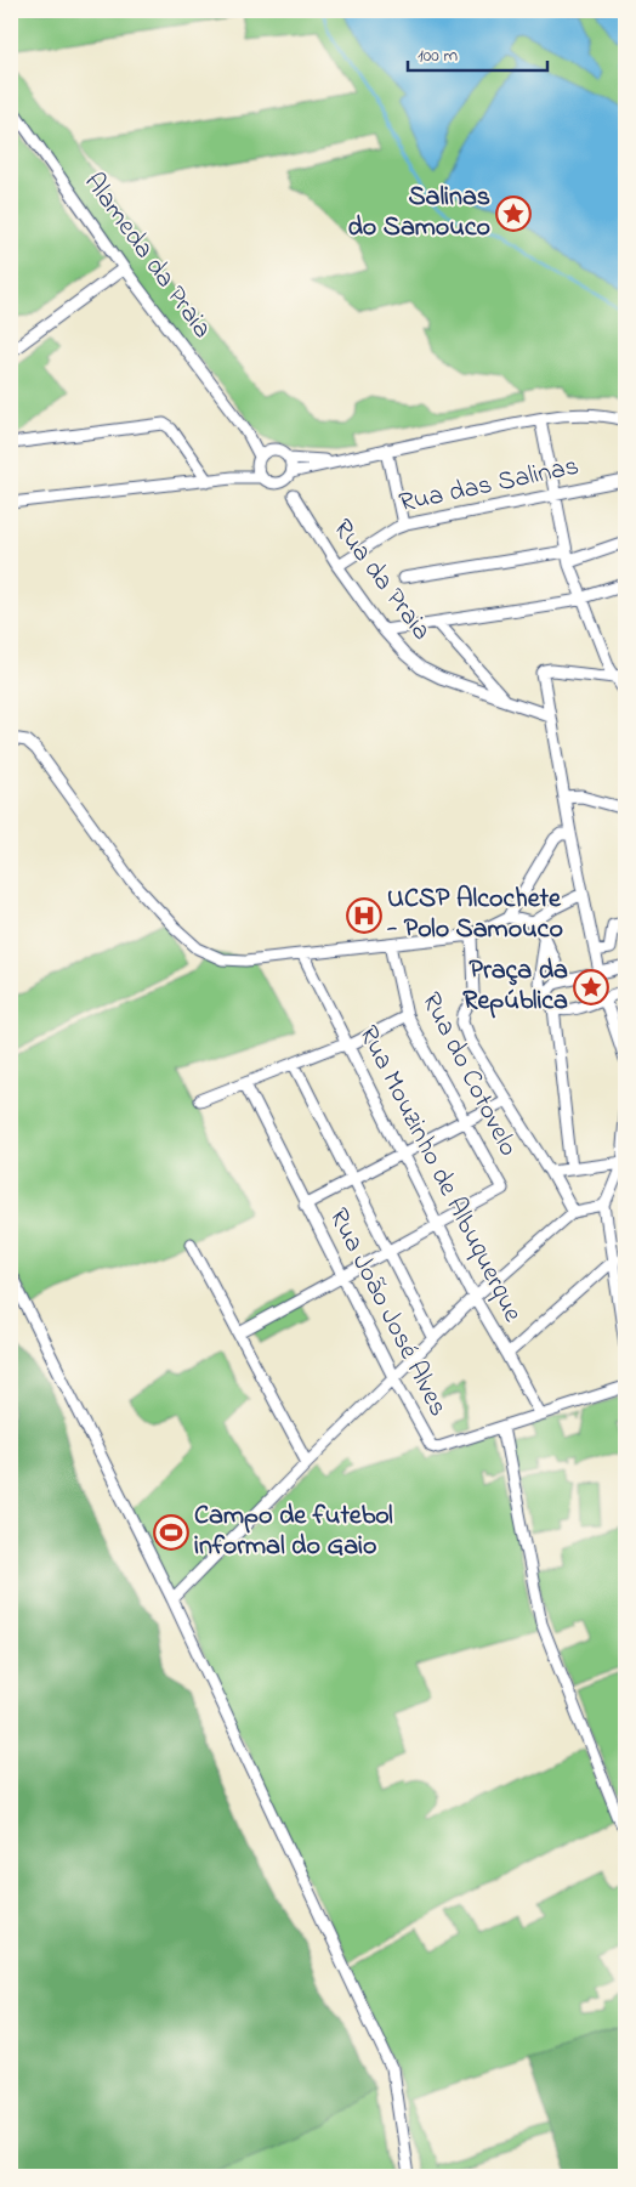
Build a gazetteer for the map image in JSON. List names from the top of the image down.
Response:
{
  "streets": {
    "street": [
      "Alameda da Praia",
      "Rua das Salinas",
      "Rua da Praia",
      "Rua do Cotovelo",
      "Rua Mouzinho de Albuquerque",
      "Rua João José Alves"
    ]
  },
  "crossings": [
    ["Rua das Salinas", "Rua da Praia"],
    ["Rua do Cotovelo", "Rua Mouzinho de Albuquerque"],
    ["Rua Mouzinho de Albuquerque", "Rua João José Alves"]
  ],
  "places": {
    "place": ["Salinas do Samouco", "Praça da República"],
    "hospital": ["UCSP Alcochete - Polo Samouco"],
    "sports": ["Campo de futebol informal do Gaio"]
  },
  "scale_bar": "100 m"
}
